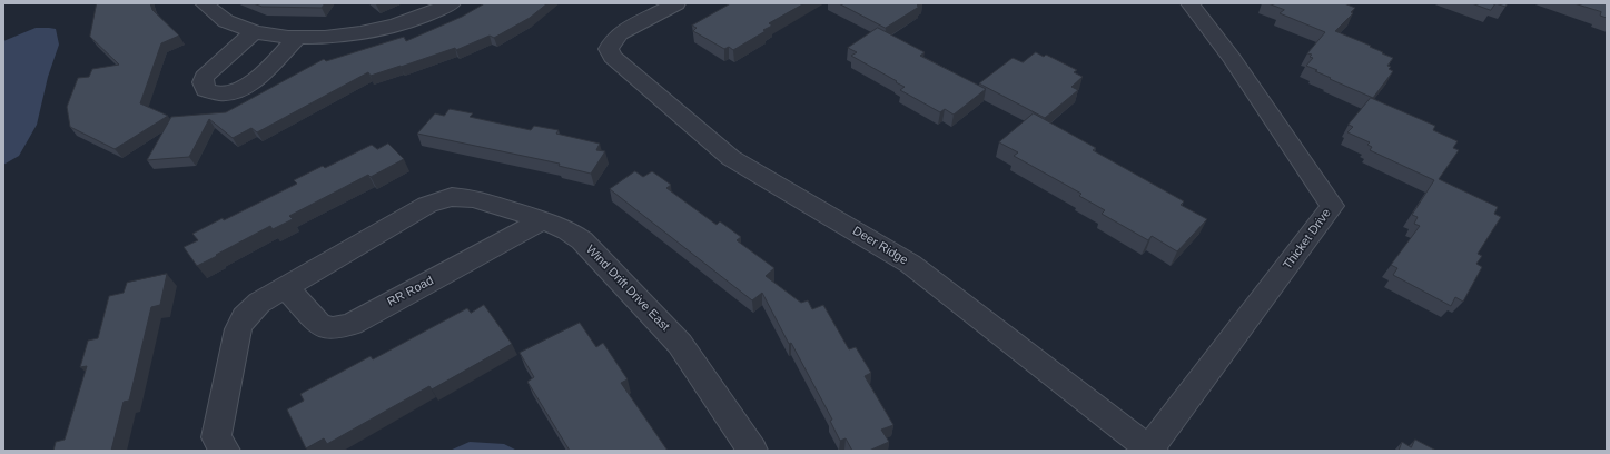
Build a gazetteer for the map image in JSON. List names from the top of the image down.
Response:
{
  "streets": {
    "street": [
      "Thicket Drive",
      "Deer Ridge",
      "Wind Drift Drive East",
      "RR Road"
    ]
  },
  "crossings": [
    ["Thicket Drive", "Deer Ridge"],
    ["Wind Drift Drive East", "RR Road"]
  ]
}
